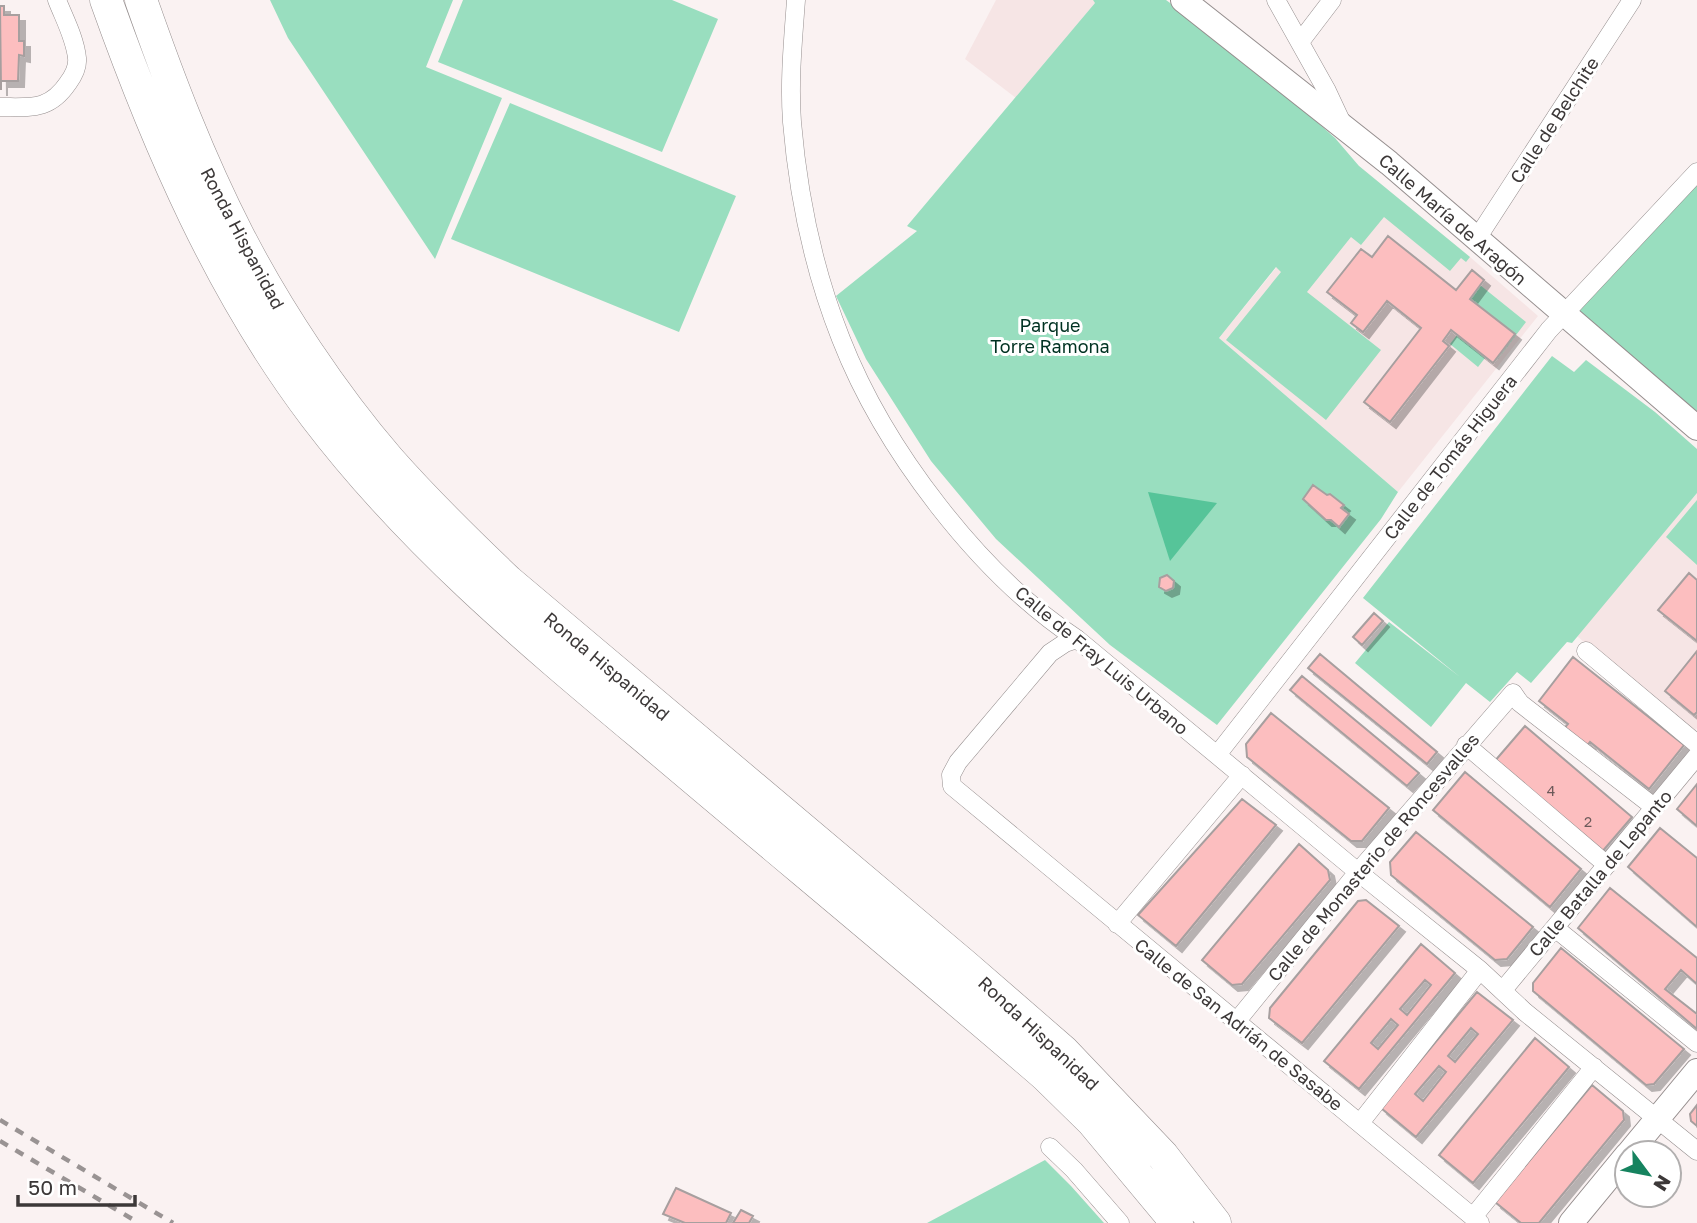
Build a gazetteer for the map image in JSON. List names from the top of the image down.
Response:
{
  "streets": {
    "highway": ["Ronda Hispanidad"],
    "street": [
      "Calle de Belchite",
      "Calle María de Aragón",
      "Calle de Tomás Higuera",
      "Calle de Fray Luis Urbano",
      "Calle de Monasterio de Roncesvalles",
      "Calle Batalla de Lepanto",
      "Calle de San Adrián de Sasabe"
    ]
  },
  "crossings": [
    ["Calle de Belchite", "Calle María de Aragón"],
    ["Calle María de Aragón", "Calle de Tomás Higuera"],
    ["Calle de Tomás Higuera", "Calle de Fray Luis Urbano"],
    ["Calle de Fray Luis Urbano", "Calle de Monasterio de Roncesvalles"],
    ["Calle de Fray Luis Urbano", "Calle Batalla de Lepanto"],
    ["Calle de Fray Luis Urbano", "Calle de San Adrián de Sasabe"],
    ["Calle de Monasterio de Roncesvalles", "Calle Batalla de Lepanto"],
    ["Calle de Monasterio de Roncesvalles", "Calle de San Adrián de Sasabe"]
  ],
  "parks": ["Parque Torre Ramona"],
  "house_numbers": ["4", "2"],
  "scale_bar": "50 m",
  "north": "bottom right"
}
